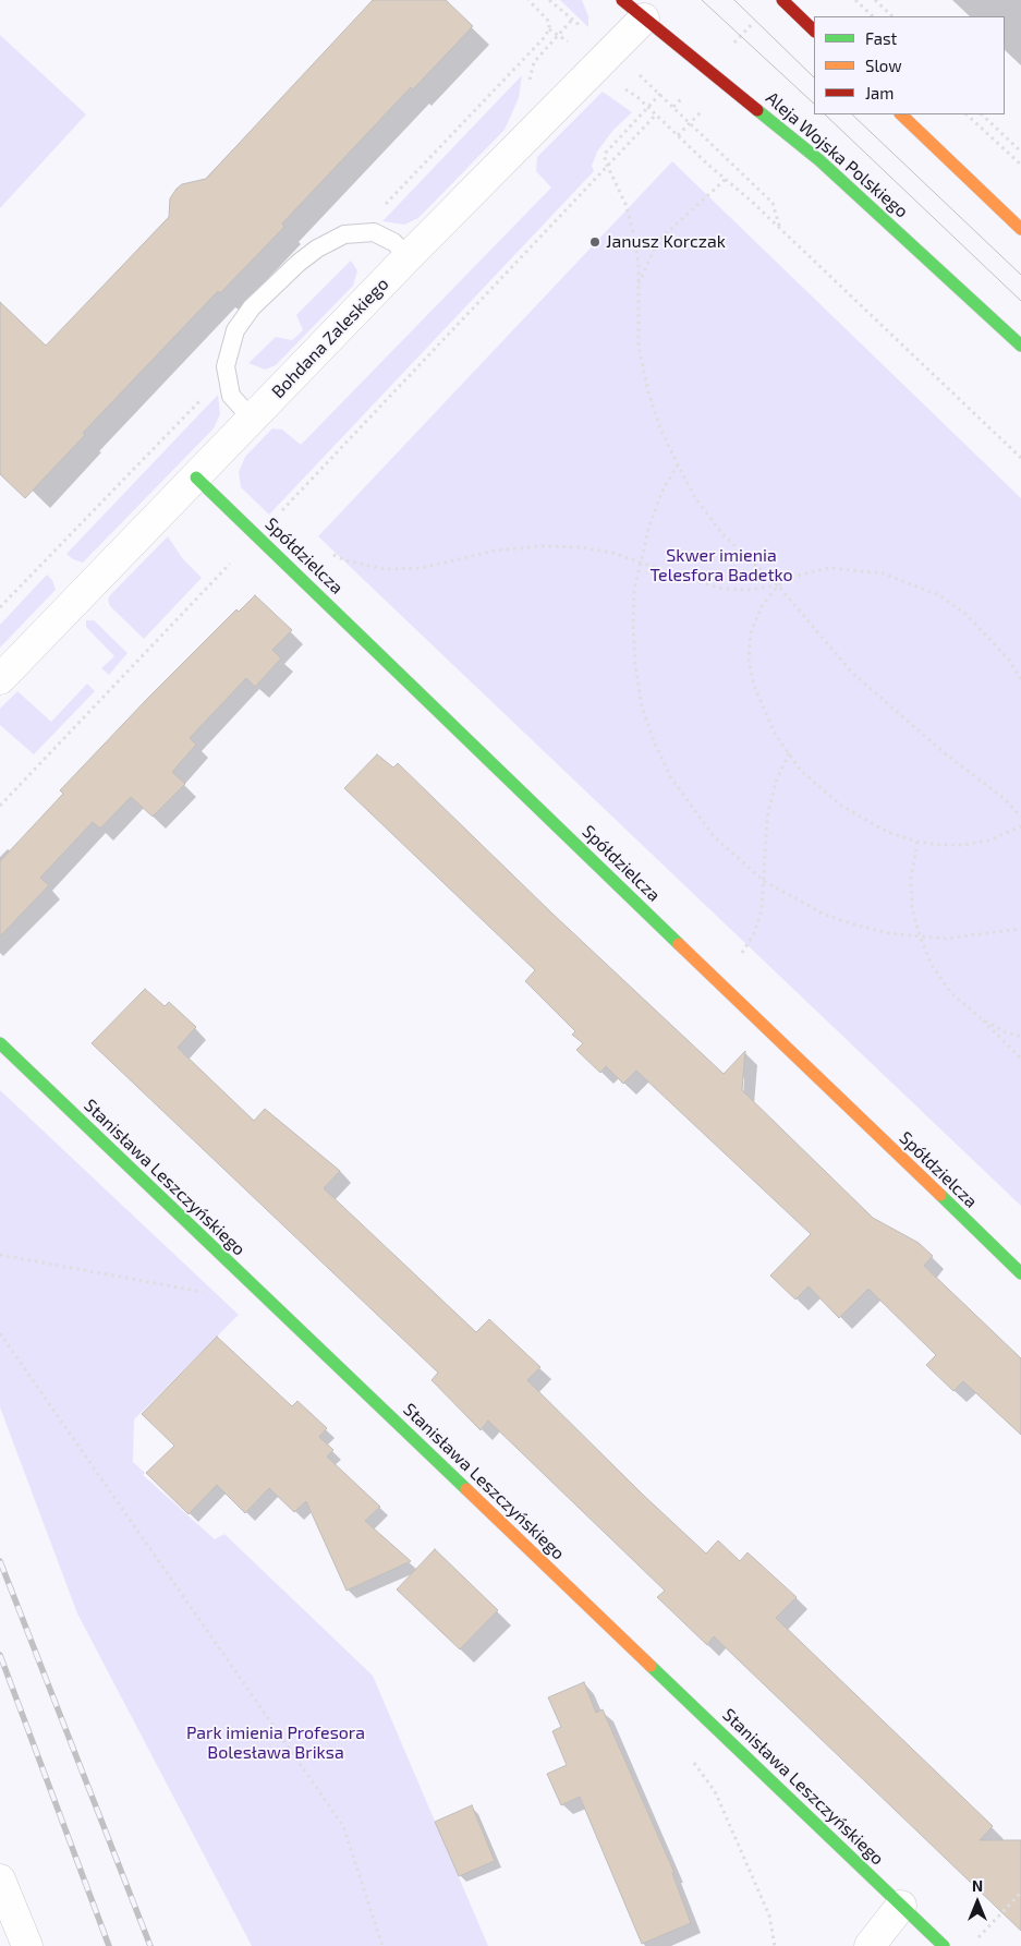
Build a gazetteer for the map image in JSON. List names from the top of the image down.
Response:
{
  "streets": {
    "street": [
      "Aleja Wojska Polskiego",
      "Bohdana Zaleskiego",
      "Spółdzielcza",
      "Stanisława Leszczyńskiego"
    ]
  },
  "crossings": [
    ["Aleja Wojska Polskiego", "Bohdana Zaleskiego"],
    ["Bohdana Zaleskiego", "Spółdzielcza"]
  ],
  "parks": ["Skwer imienia Telesfora Badetko", "Park imienia Profesora Bolesława Briksa"],
  "places": ["Janusz Korczak"],
  "legend": ["Fast", "Slow", "Jam"],
  "north": "top"
}
